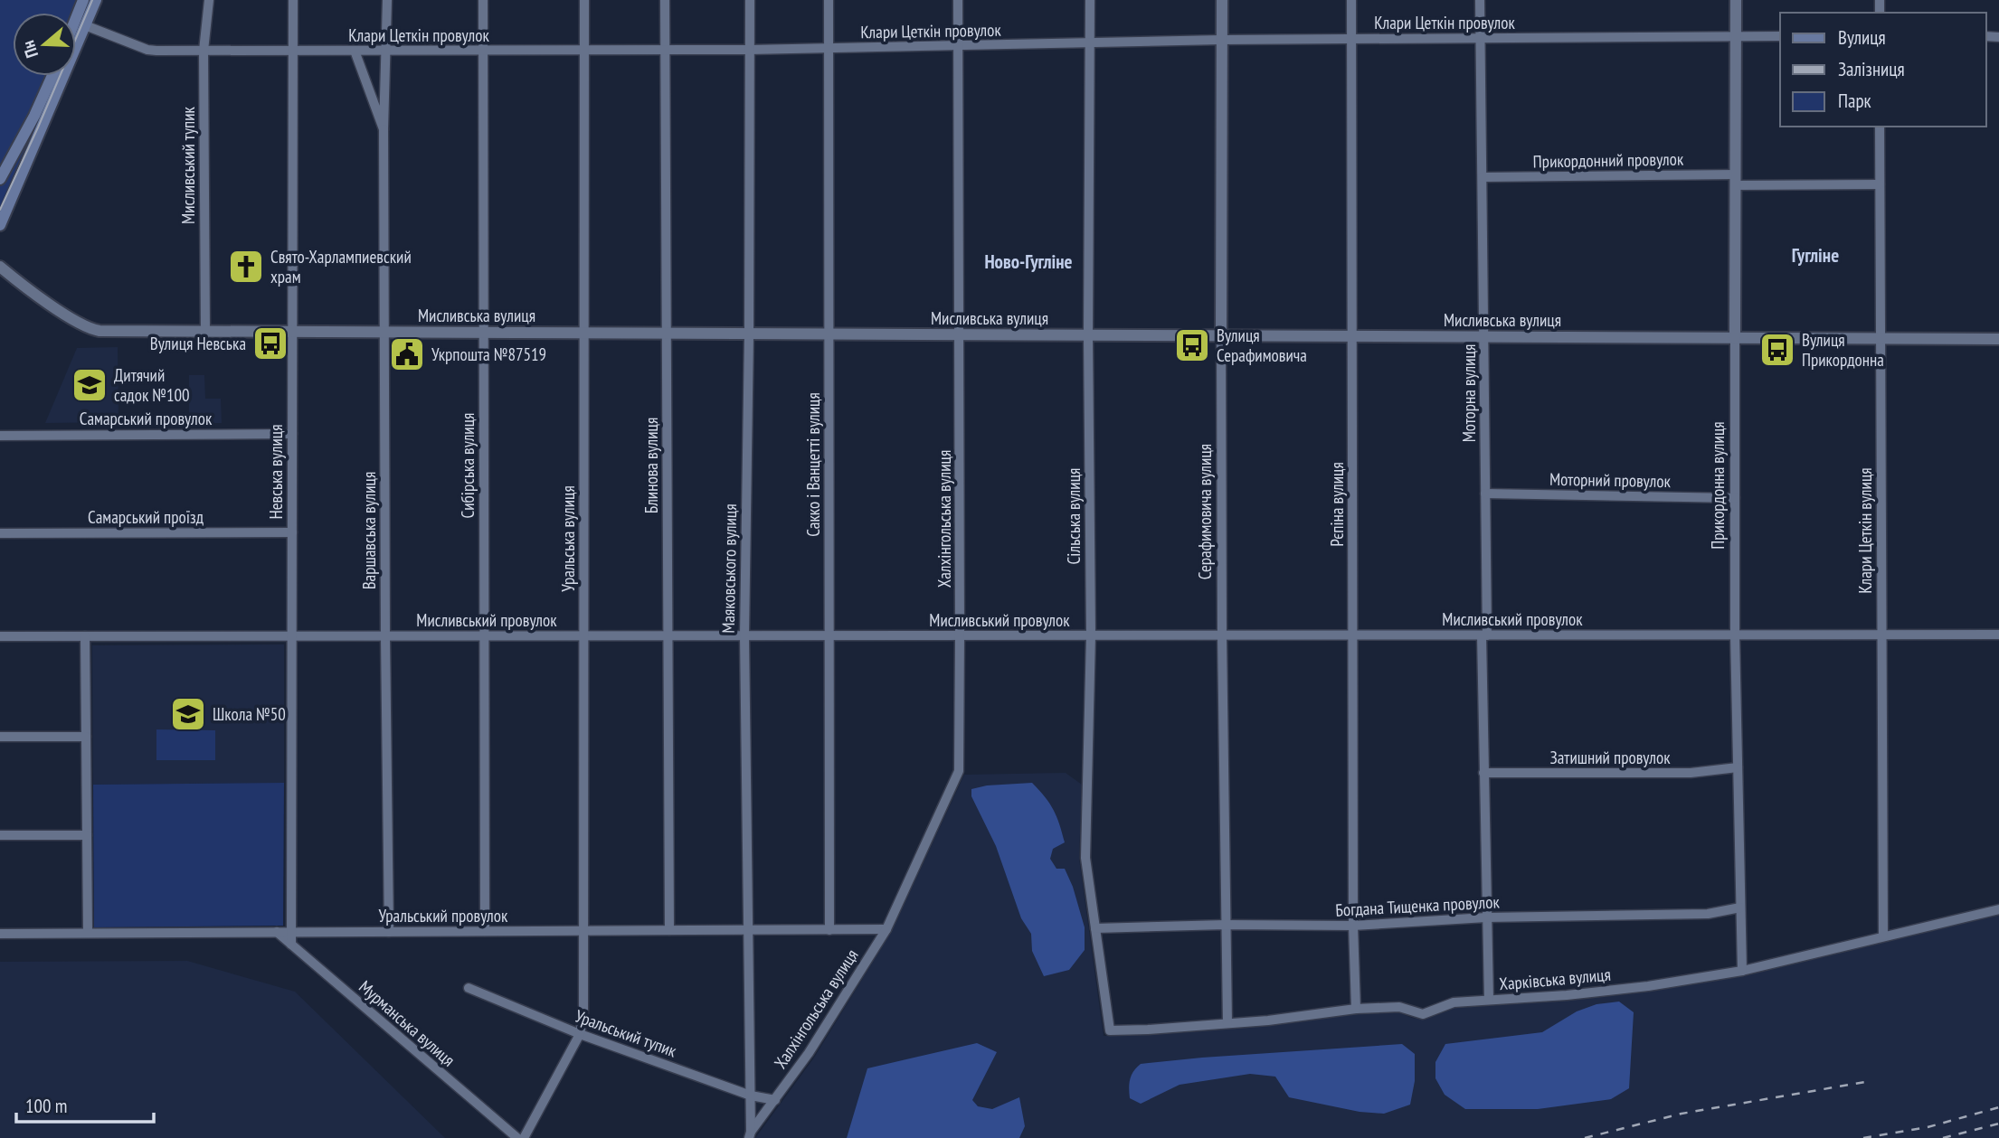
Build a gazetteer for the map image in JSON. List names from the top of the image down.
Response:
{
  "streets": {
    "street": [
      "Клари Цеткін провулок",
      "Прикордонний провулок",
      "Мисливський тупик",
      "Мисливська вулиця",
      "Моторна вулиця",
      "Самарський провулок",
      "Сакко і Ванцетті вулиця",
      "Сибірська вулиця",
      "Блинова вулиця",
      "Невська вулиця",
      "Моторний провулок",
      "Прикордонна вулиця",
      "Рєпіна вулиця",
      "Серафимовича вулиця",
      "Сільська вулиця",
      "Самарський проїзд",
      "Халхінгольська вулиця",
      "Варшавська вулиця",
      "Клари Цеткін вулиця",
      "Уральська вулиця",
      "Маяковського вулиця",
      "Мисливський провулок",
      "Затишний провулок",
      "Богдана Тищенка провулок",
      "Уральський провулок",
      "Харківська вулиця",
      "Мурманська вулиця",
      "Уральський тупик"
    ]
  },
  "crossings": [
    ["Клари Цеткін провулок", "Мисливський тупик"],
    ["Клари Цеткін провулок", "Моторна вулиця"],
    ["Клари Цеткін провулок", "Сакко і Ванцетті вулиця"],
    ["Клари Цеткін провулок", "Сибірська вулиця"],
    ["Клари Цеткін провулок", "Блинова вулиця"],
    ["Клари Цеткін провулок", "Невська вулиця"],
    ["Клари Цеткін провулок", "Прикордонна вулиця"],
    ["Клари Цеткін провулок", "Рєпіна вулиця"],
    ["Клари Цеткін провулок", "Серафимовича вулиця"],
    ["Клари Цеткін провулок", "Сільська вулиця"],
    ["Клари Цеткін провулок", "Халхінгольська вулиця"],
    ["Клари Цеткін провулок", "Варшавська вулиця"],
    ["Клари Цеткін провулок", "Уральська вулиця"],
    ["Клари Цеткін провулок", "Маяковського вулиця"],
    ["Прикордонний провулок", "Моторна вулиця"],
    ["Прикордонний провулок", "Прикордонна вулиця"],
    ["Прикордонний провулок", "Клари Цеткін вулиця"],
    ["Мисливський тупик", "Мисливська вулиця"],
    ["Мисливська вулиця", "Моторна вулиця"],
    ["Мисливська вулиця", "Сакко і Ванцетті вулиця"],
    ["Мисливська вулиця", "Сибірська вулиця"],
    ["Мисливська вулиця", "Блинова вулиця"],
    ["Мисливська вулиця", "Невська вулиця"],
    ["Мисливська вулиця", "Прикордонна вулиця"],
    ["Мисливська вулиця", "Рєпіна вулиця"],
    ["Мисливська вулиця", "Серафимовича вулиця"],
    ["Мисливська вулиця", "Сільська вулиця"],
    ["Мисливська вулиця", "Халхінгольська вулиця"],
    ["Мисливська вулиця", "Варшавська вулиця"],
    ["Мисливська вулиця", "Клари Цеткін вулиця"],
    ["Мисливська вулиця", "Уральська вулиця"],
    ["Мисливська вулиця", "Маяковського вулиця"],
    ["Моторна вулиця", "Моторний провулок"],
    ["Моторна вулиця", "Мисливський провулок"],
    ["Моторна вулиця", "Затишний провулок"],
    ["Моторна вулиця", "Богдана Тищенка провулок"],
    ["Моторна вулиця", "Харківська вулиця"],
    ["Самарський провулок", "Невська вулиця"],
    ["Сакко і Ванцетті вулиця", "Мисливський провулок"],
    ["Сакко і Ванцетті вулиця", "Уральський провулок"],
    ["Сибірська вулиця", "Мисливський провулок"],
    ["Сибірська вулиця", "Уральський провулок"],
    ["Блинова вулиця", "Мисливський провулок"],
    ["Блинова вулиця", "Уральський провулок"],
    ["Невська вулиця", "Самарський проїзд"],
    ["Невська вулиця", "Мисливський провулок"],
    ["Невська вулиця", "Уральський провулок"],
    ["Невська вулиця", "Мурманська вулиця"],
    ["Моторний провулок", "Прикордонна вулиця"],
    ["Прикордонна вулиця", "Мисливський провулок"],
    ["Прикордонна вулиця", "Затишний провулок"],
    ["Прикордонна вулиця", "Богдана Тищенка провулок"],
    ["Прикордонна вулиця", "Харківська вулиця"],
    ["Рєпіна вулиця", "Мисливський провулок"],
    ["Рєпіна вулиця", "Богдана Тищенка провулок"],
    ["Рєпіна вулиця", "Харківська вулиця"],
    ["Серафимовича вулиця", "Мисливський провулок"],
    ["Серафимовича вулиця", "Богдана Тищенка провулок"],
    ["Серафимовича вулиця", "Харківська вулиця"],
    ["Сільська вулиця", "Мисливський провулок"],
    ["Сільська вулиця", "Богдана Тищенка провулок"],
    ["Сільська вулиця", "Харківська вулиця"],
    ["Халхінгольська вулиця", "Маяковського вулиця"],
    ["Халхінгольська вулиця", "Мисливський провулок"],
    ["Халхінгольська вулиця", "Уральський провулок"],
    ["Халхінгольська вулиця", "Уральський тупик"],
    ["Варшавська вулиця", "Мисливський провулок"],
    ["Варшавська вулиця", "Уральський провулок"],
    ["Клари Цеткін вулиця", "Мисливський провулок"],
    ["Клари Цеткін вулиця", "Харківська вулиця"],
    ["Уральська вулиця", "Мисливський провулок"],
    ["Уральська вулиця", "Уральський провулок"],
    ["Уральська вулиця", "Уральський тупик"],
    ["Маяковського вулиця", "Мисливський провулок"],
    ["Маяковського вулиця", "Уральський провулок"],
    ["Маяковського вулиця", "Уральський тупик"],
    ["Уральський провулок", "Мурманська вулиця"]
  ],
  "districts": ["Гугліне", "Ново-Гугліне"],
  "places": {
    "church": ["Свято-Харлампиевский храм"],
    "bus stop": ["Вулиця Невська", "Вулиця Серафимовича", "Вулиця Прикордонна"],
    "public building": ["Укрпошта №87519"],
    "school or university": ["Дитячий садок №100", "Школа №50"]
  },
  "legend": ["Вулиця", "Залізниця", "Парк"],
  "scale_bar": "100 m",
  "north": "left"
}
